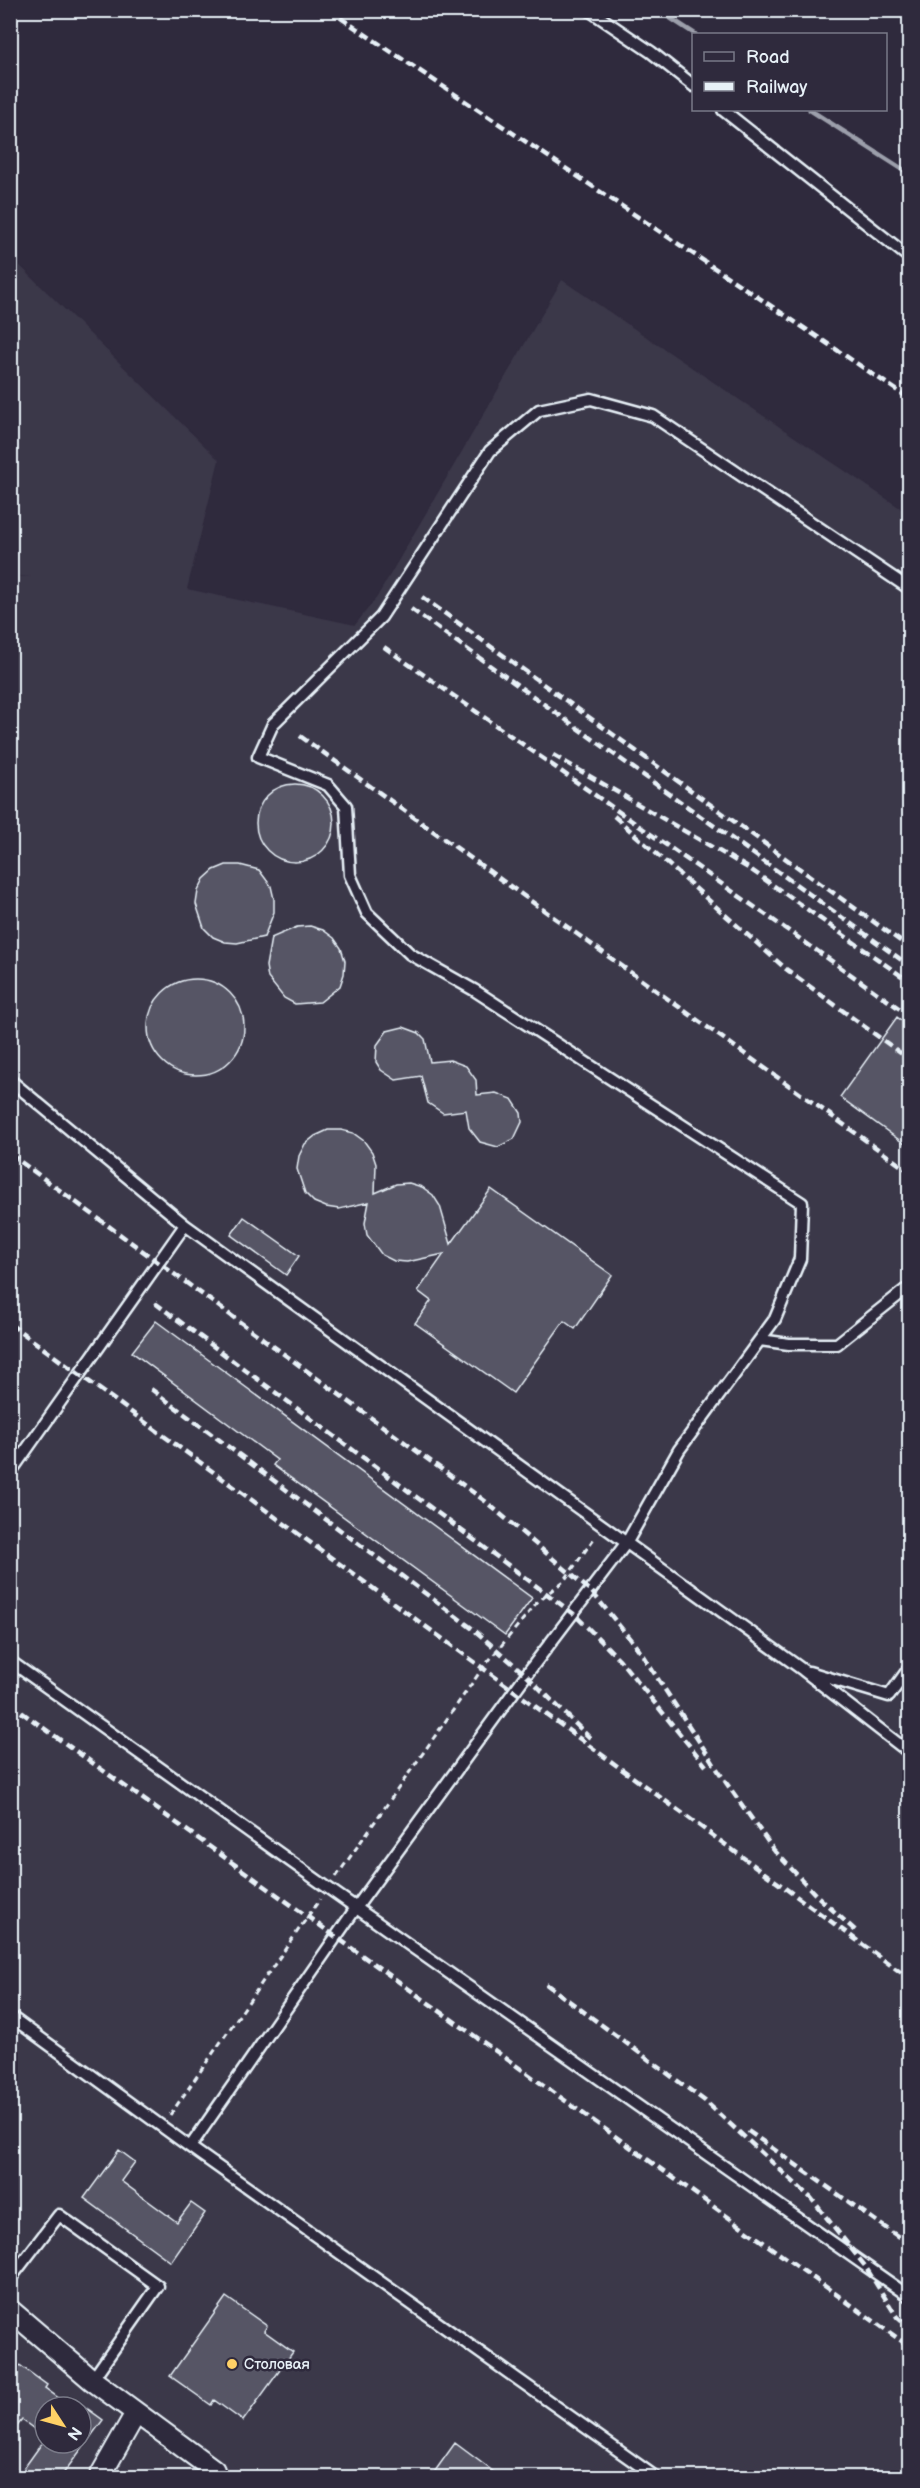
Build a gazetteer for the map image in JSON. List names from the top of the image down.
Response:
{
  "places": ["Столовая"],
  "legend": ["Road", "Railway"],
  "north": "bottom right"
}
